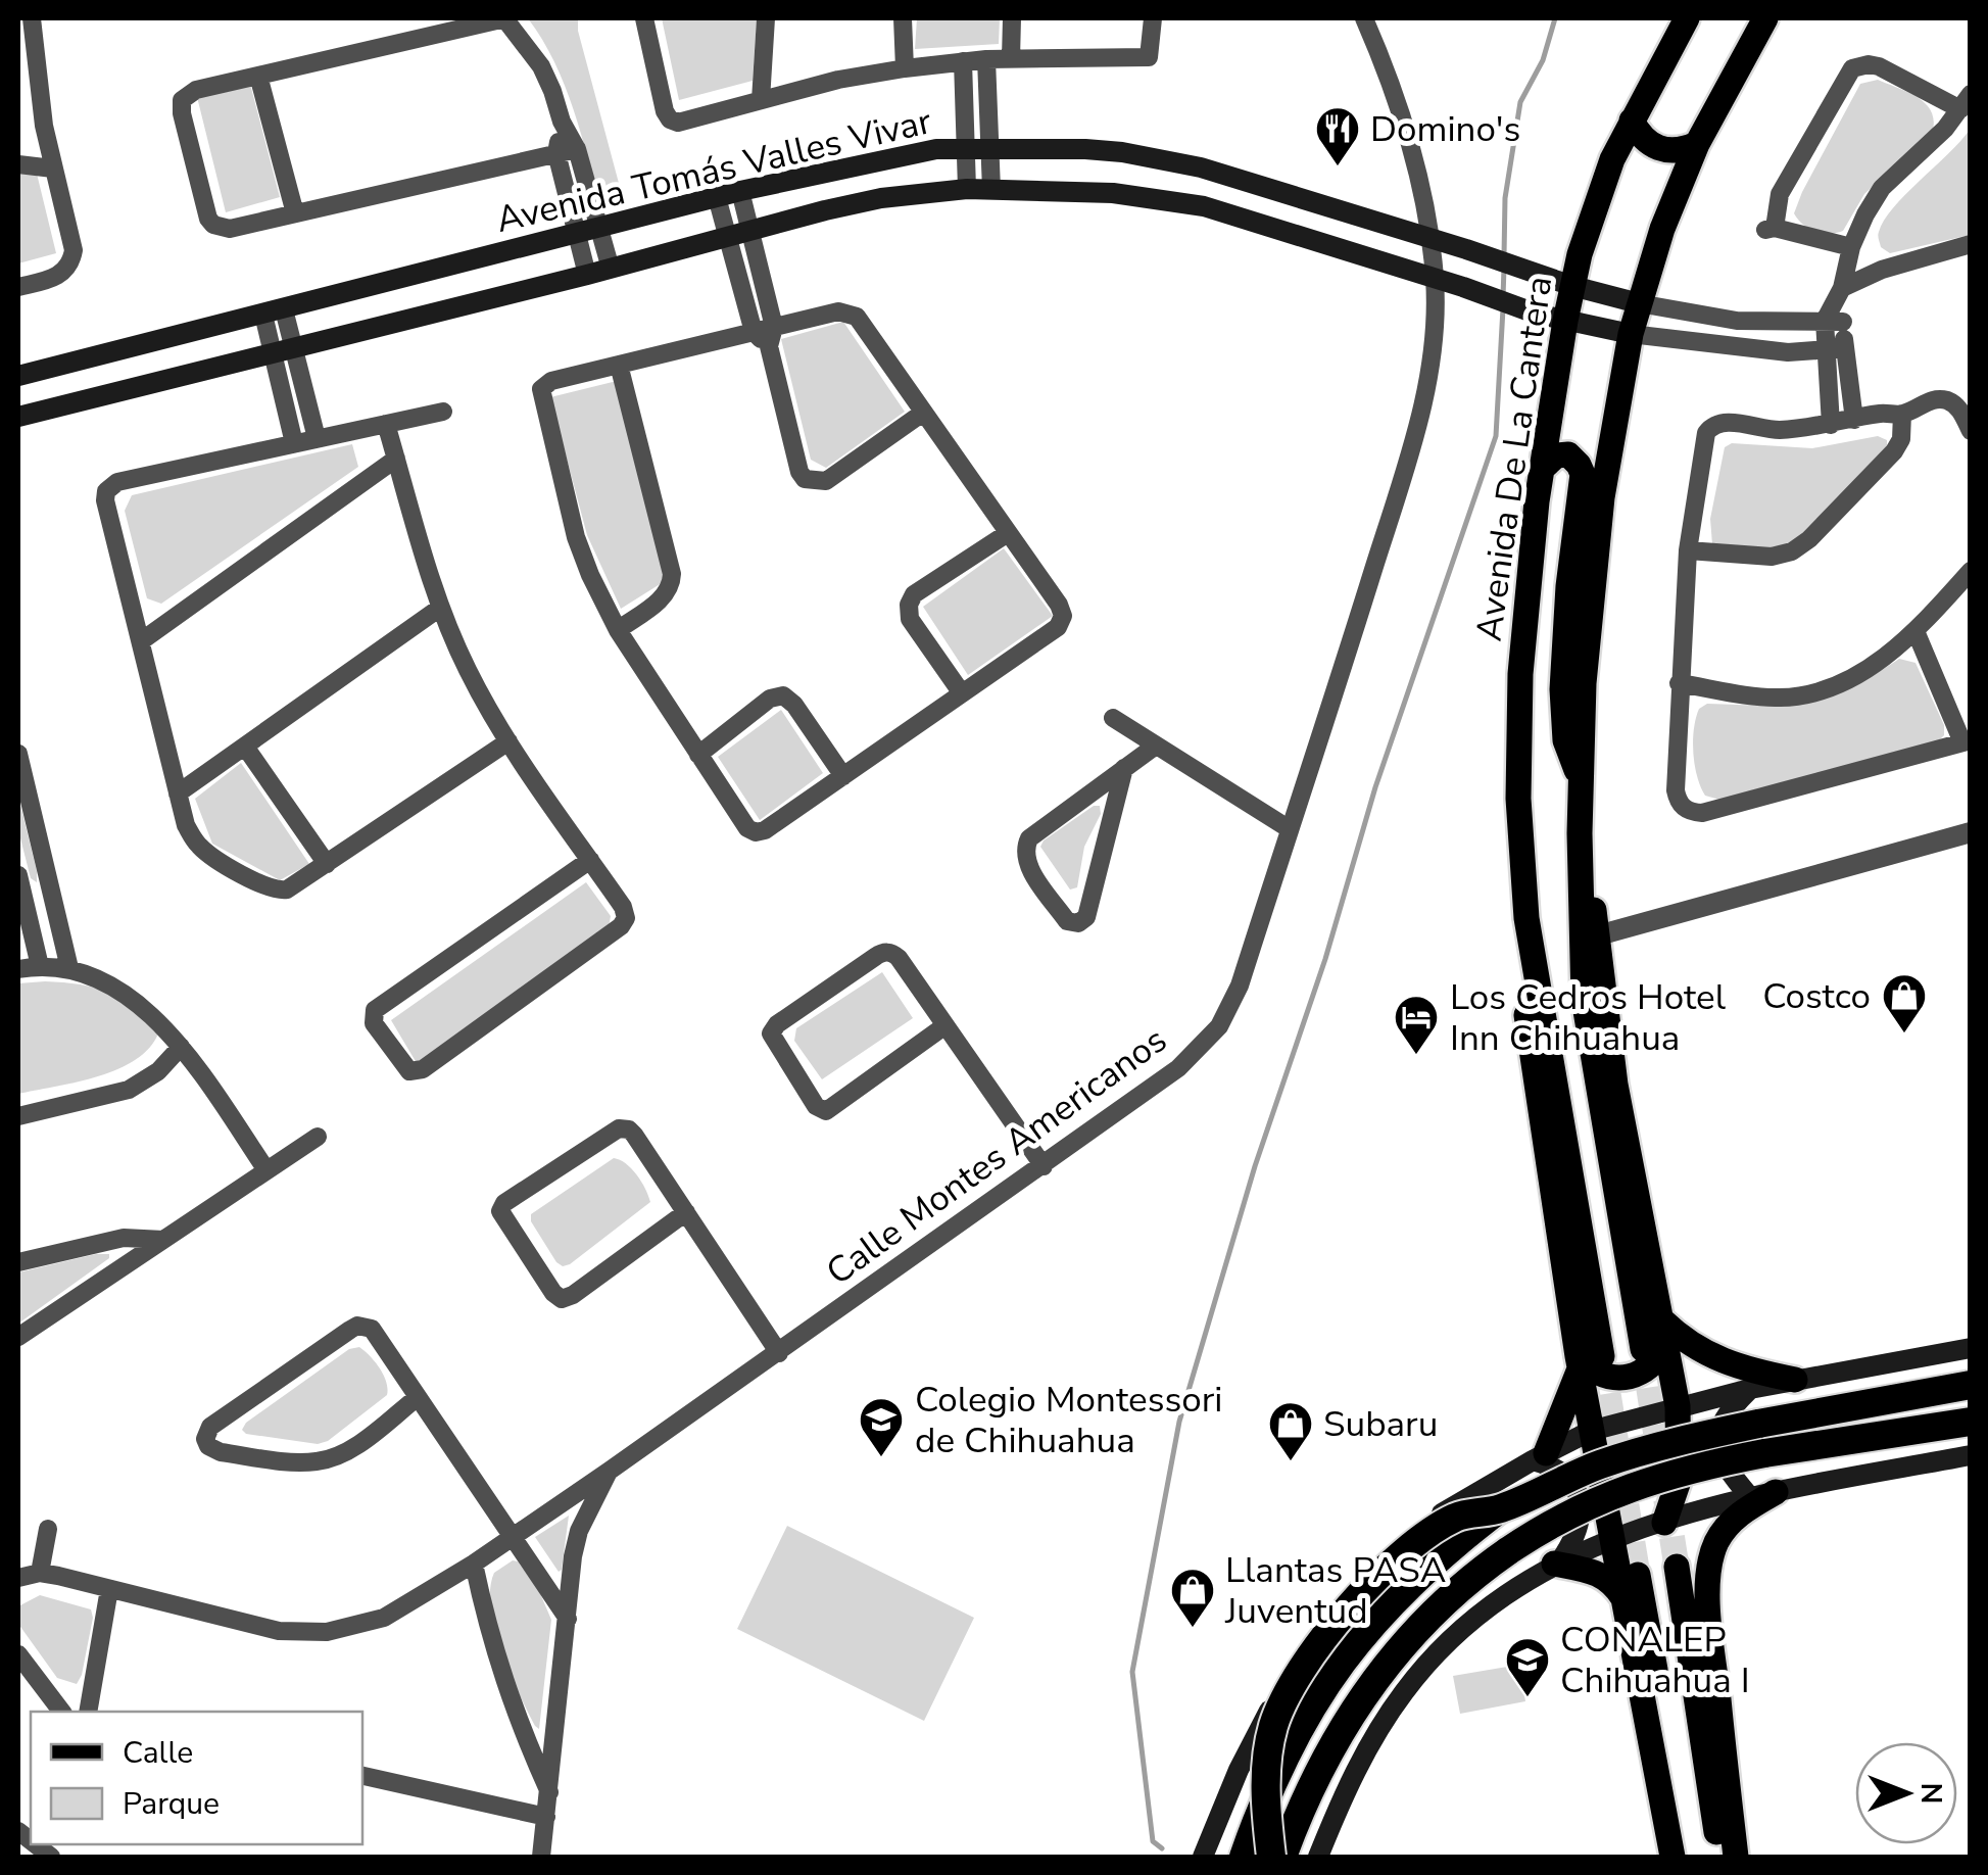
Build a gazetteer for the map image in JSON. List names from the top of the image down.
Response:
{
  "streets": {
    "main road": ["Avenida Tomás Valles Vivar", "Avenida De La Cantera"],
    "street": ["Calle Montes Americanos"]
  },
  "crossings": [
    ["Avenida Tomás Valles Vivar", "Avenida De La Cantera"],
    ["Avenida Tomás Valles Vivar", "Calle Montes Americanos"]
  ],
  "places": {
    "restaurant": ["Domino's"],
    "shop": ["Costco", "Subaru", "Llantas PASA Juventud"],
    "hotel": ["Los Cedros Hotel Inn Chihuahua"],
    "school or university": ["Colegio Montessori de Chihuahua", "CONALEP Chihuahua I"]
  },
  "legend": ["Calle", "Parque"],
  "north": "right"
}
